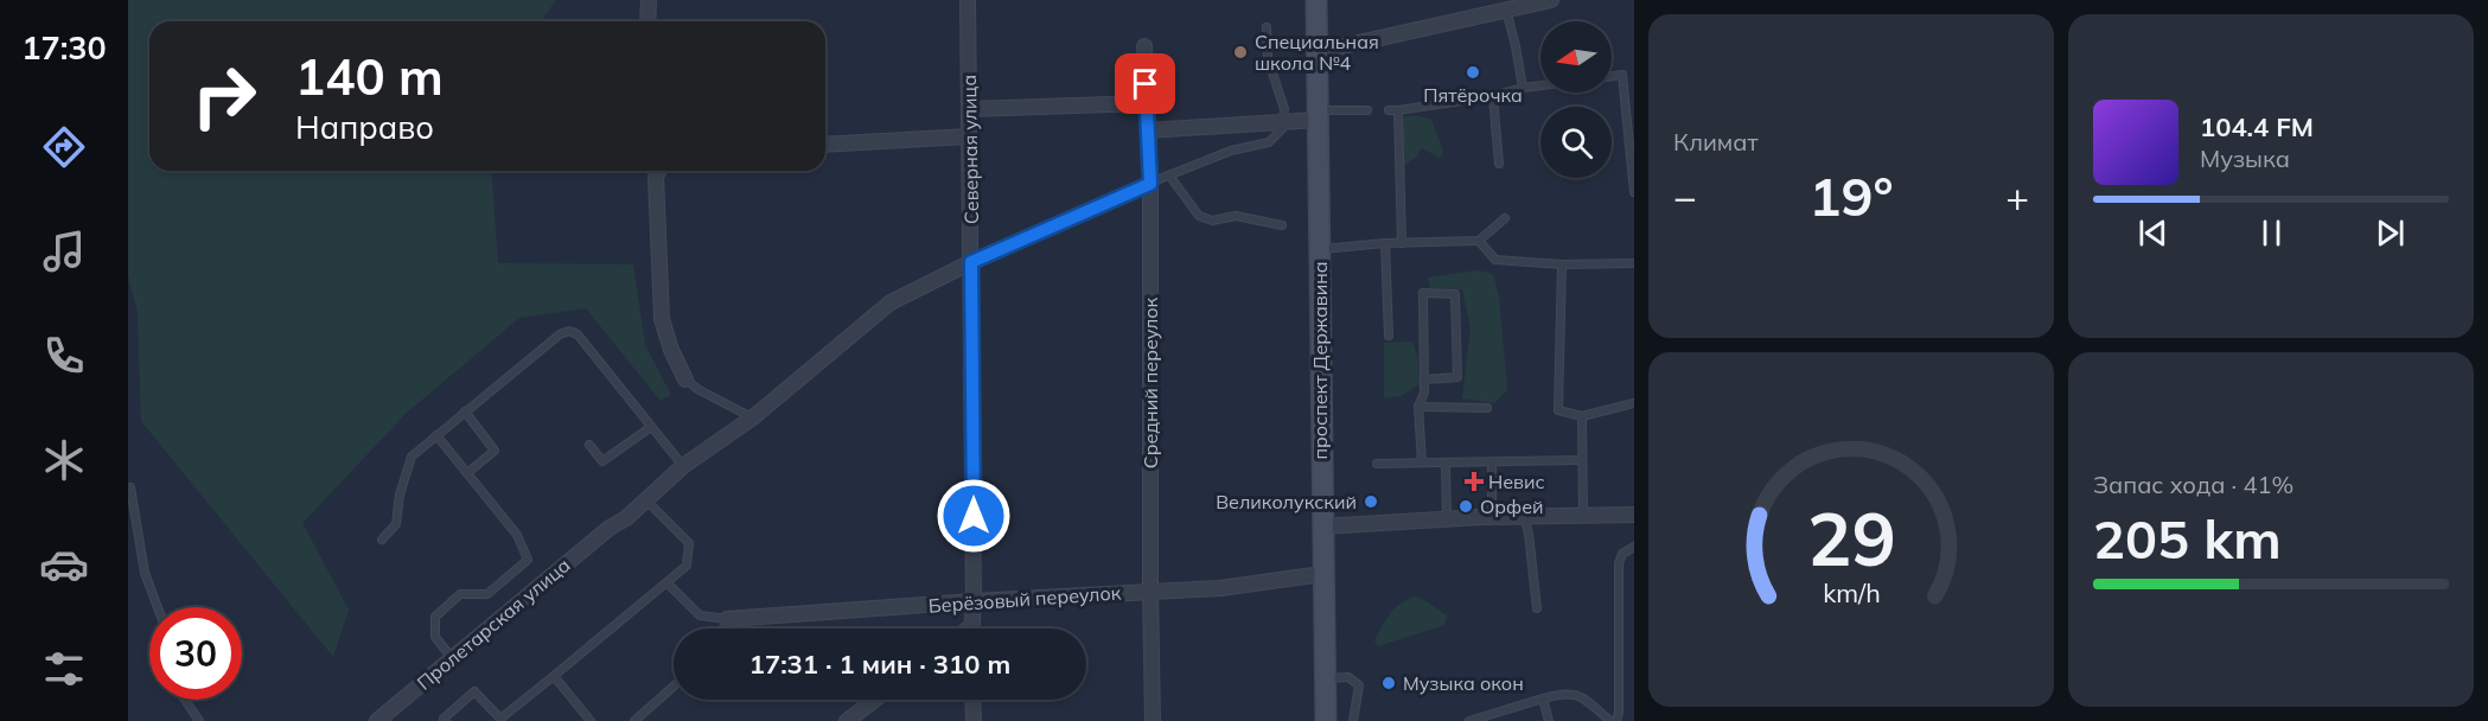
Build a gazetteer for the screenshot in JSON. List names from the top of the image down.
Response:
{
  "streets": {
    "main road": ["проспект Державина"],
    "street": [
      "Северная улица",
      "Средний переулок",
      "Берёзовый переулок",
      "Пролетарская улица"
    ]
  },
  "crossings": [
    ["Северная улица", "Берёзовый переулок"],
    ["Северная улица", "Пролетарская улица"],
    ["проспект Державина", "Берёзовый переулок"],
    ["Средний переулок", "Берёзовый переулок"],
    ["Средний переулок", "Пролетарская улица"]
  ],
  "places": {
    "other": [
      "Специальная школа №4",
      "Пятёрочка",
      "Великолукский",
      "Орфей",
      "Музыка окон"
    ],
    "health": ["Невис"]
  },
  "north": "left",
  "page": {
    "tabs": "17:30",
    "tile": [
      "Климат",
      ["Запас хода · 41%", "205 km"]
    ],
    "turn": ["140 m", "Направо"],
    "song": ["104.4 FM", "Музыка"],
    "heat": ["−", "19°", "+"],
    "limit": "30",
    "trip": "17:31 · 1 мин · 310 m",
    "gauge": ["29", "km/h"]
  }
}
